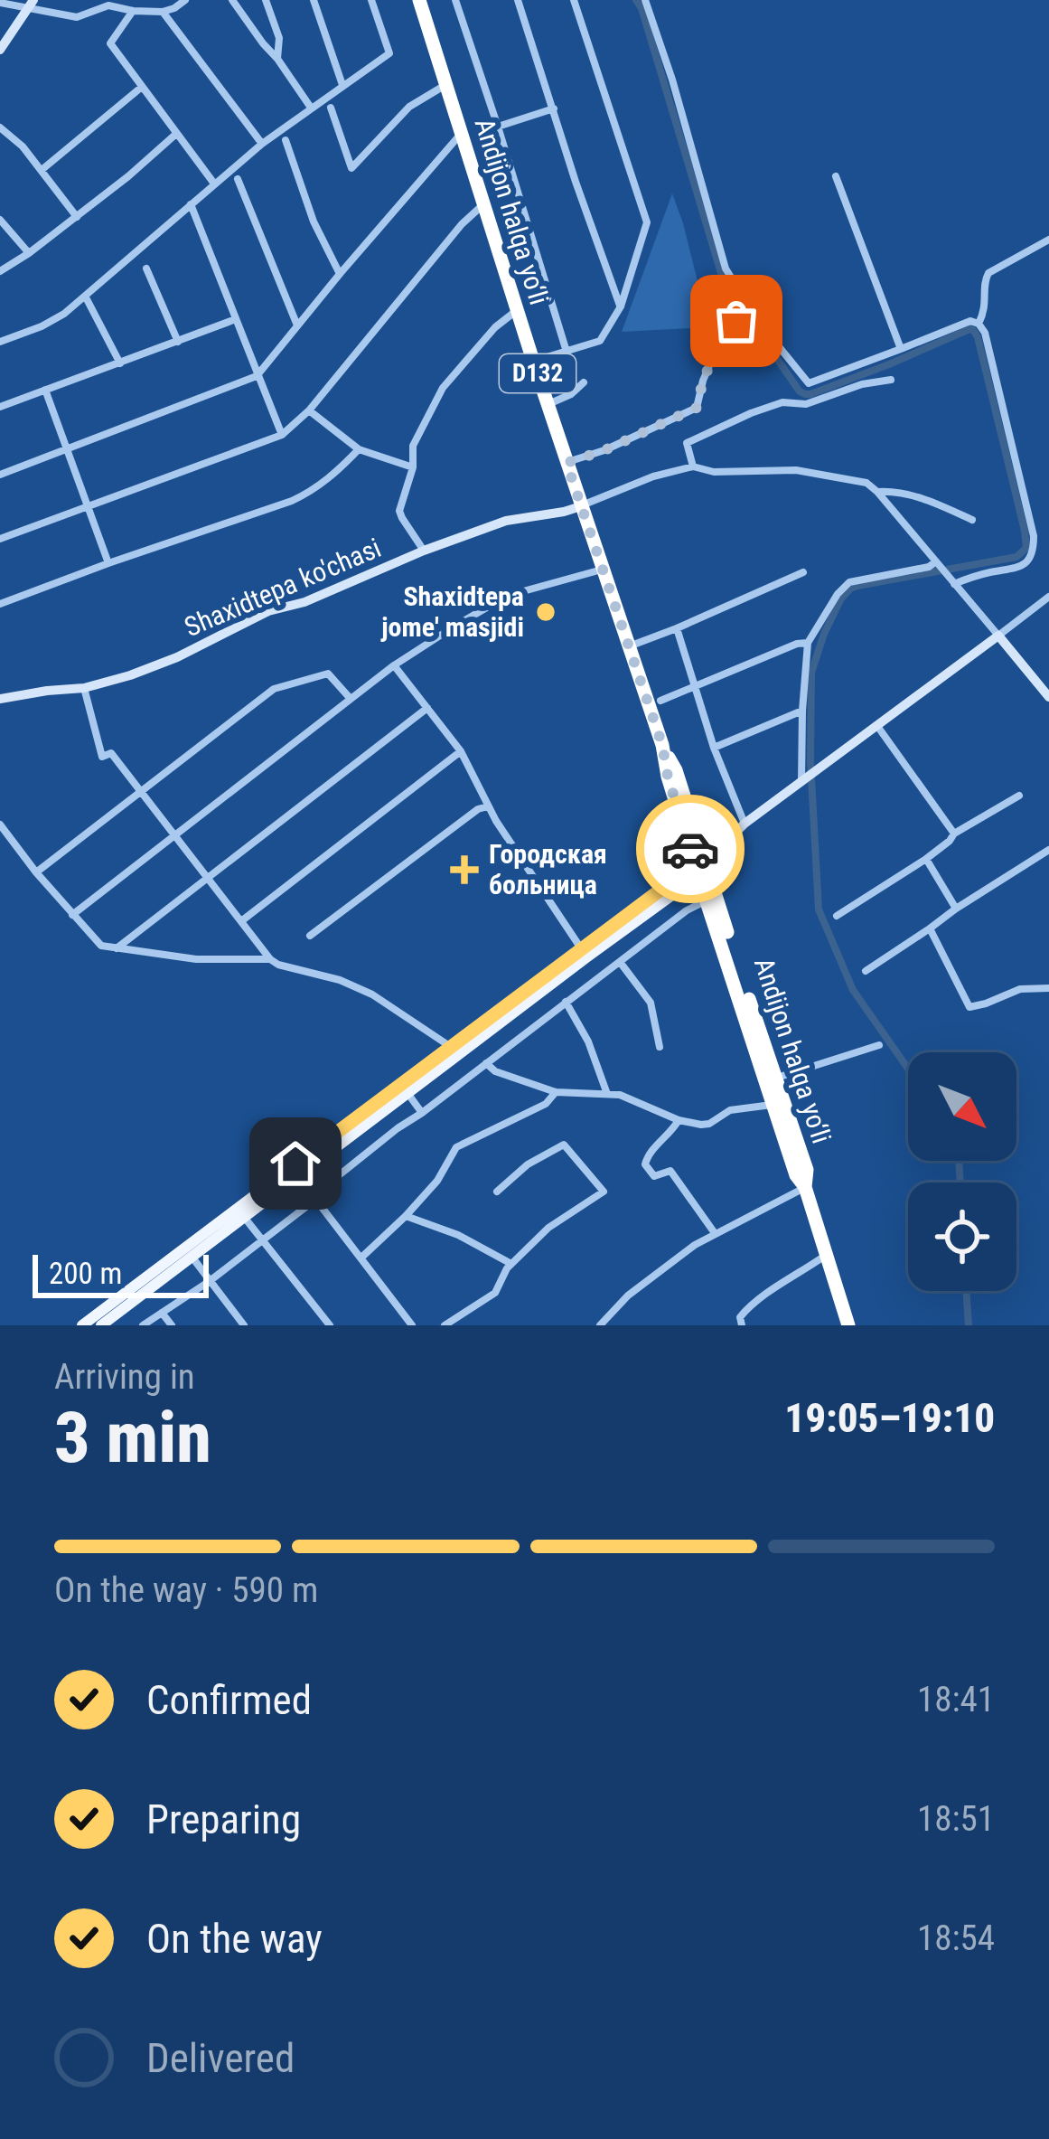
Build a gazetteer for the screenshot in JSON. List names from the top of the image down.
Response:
{
  "streets": {
    "highway": ["Andijon halqa yo‘li", "D132"],
    "street": ["Shaxidtepa ko'chasi"]
  },
  "crossings": [
    ["Andijon halqa yo‘li", "Shaxidtepa ko'chasi"]
  ],
  "places": {
    "other": ["Shaxidtepa jome' masjidi"],
    "health": ["Городская больница"]
  },
  "scale_bar": "200 m",
  "north": "bottom right",
  "page": {
    "scale": "200 m",
    "heading": ["3 min", "Arriving in", "19:05–19:10"],
    "bar": "On the way · 590 m",
    "list": [
      ["Confirmed", "18:41"],
      ["Preparing", "18:51"],
      ["On the way", "18:54"],
      "Delivered"
    ]
  }
}
